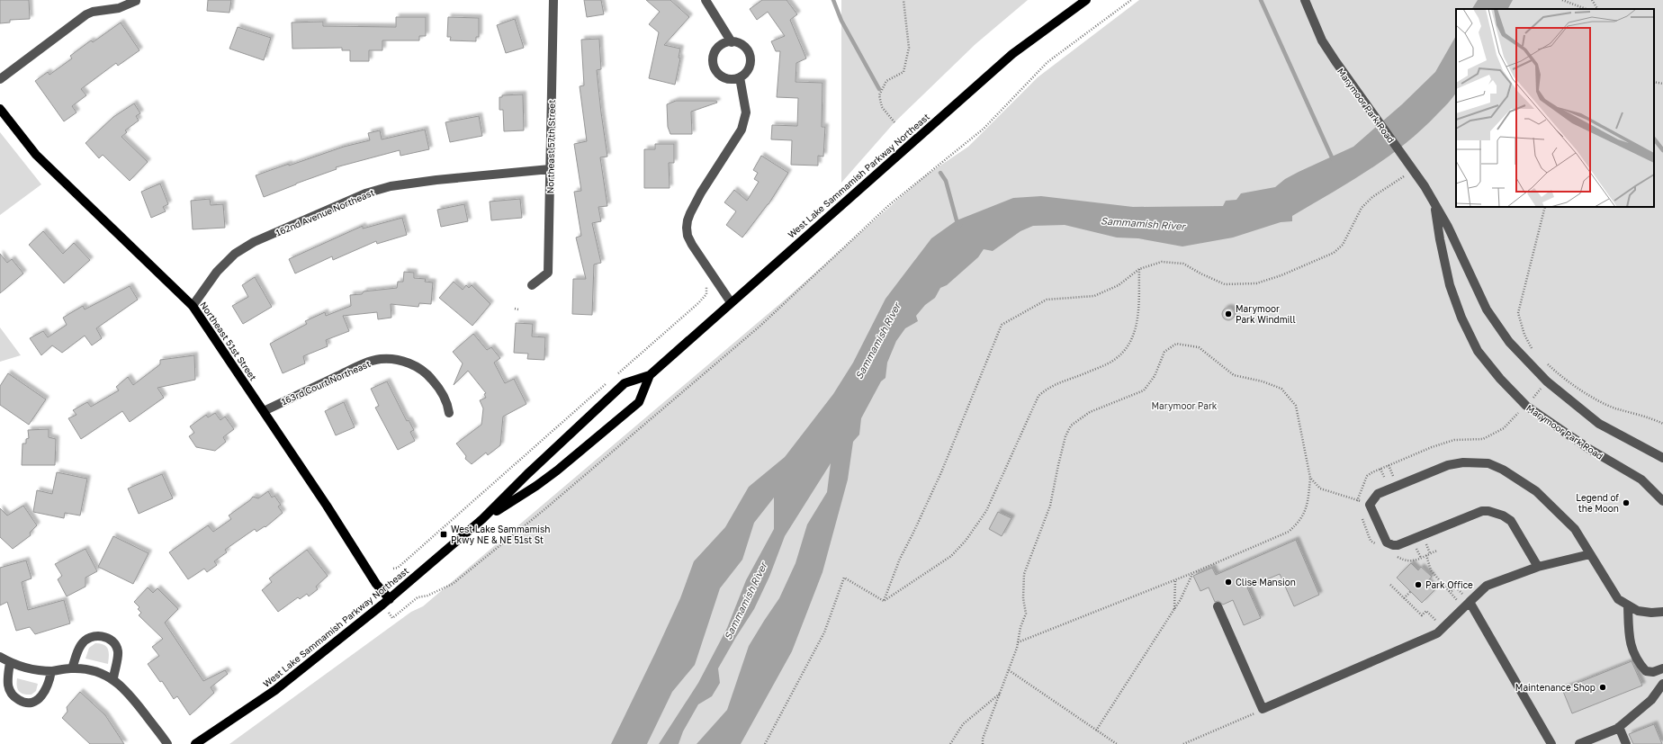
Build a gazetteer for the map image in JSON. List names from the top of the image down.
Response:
{
  "streets": {
    "main road": ["West Lake Sammamish Parkway Northeast", "Northeast 51st Street"],
    "street": [
      "Marymoor Park Road",
      "Northeast 57th Street",
      "162nd Avenue Northeast",
      "163rd Court Northeast"
    ]
  },
  "crossings": [
    ["Northeast 57th Street", "162nd Avenue Northeast"],
    ["West Lake Sammamish Parkway Northeast", "Northeast 51st Street"],
    ["162nd Avenue Northeast", "Northeast 51st Street"],
    ["Northeast 51st Street", "163rd Court Northeast"]
  ],
  "water": ["Sammamish River"],
  "parks": ["Marymoor Park"],
  "places": {
    "other": [
      "Marymoor Park Windmill",
      "Legend of the Moon",
      "Clise Mansion",
      "Park Office",
      "Maintenance Shop"
    ],
    "transit": ["West Lake Sammamish Pkwy NE & NE 51st St"]
  }
}
